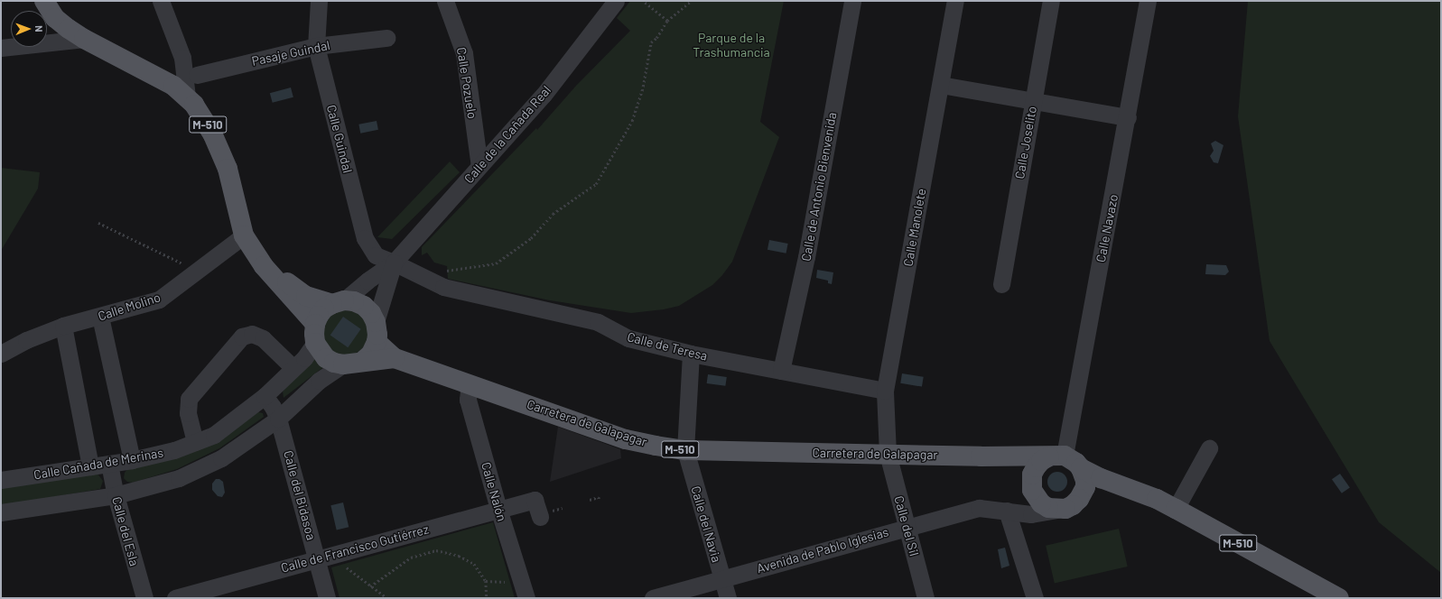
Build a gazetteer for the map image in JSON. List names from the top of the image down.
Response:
{
  "streets": {
    "main road": ["M-510", "Carretera de Galapagar"],
    "street": [
      "Pasaje Guindal",
      "Calle Pozuelo",
      "Calle de la Cañada Real",
      "Calle Guindal",
      "Calle Joselito",
      "Calle de Antonio Bienvenida",
      "Calle Manolete",
      "Calle Navazo",
      "Calle Molino",
      "Calle de Teresa",
      "Calle Cañada de Merinas",
      "Calle Nalón",
      "Calle del Bidasoa",
      "Calle del Navia",
      "Calle del Sil",
      "Calle del Esla",
      "Calle de Francisco Gutiérrez",
      "Avenida de Pablo Iglesias"
    ]
  },
  "crossings": [
    ["Pasaje Guindal", "Calle Guindal"],
    ["Calle Pozuelo", "Calle de la Cañada Real"],
    ["M-510", "Calle de la Cañada Real"],
    ["M-510", "Calle Navazo"],
    ["M-510", "Calle Molino"],
    ["M-510", "Carretera de Galapagar"],
    ["M-510", "Calle Cañada de Merinas"],
    ["M-510", "Avenida de Pablo Iglesias"],
    ["Calle de la Cañada Real", "Calle Guindal"],
    ["Calle de la Cañada Real", "Calle de Teresa"],
    ["Calle de la Cañada Real", "Calle Cañada de Merinas"],
    ["Calle Guindal", "Calle de Teresa"],
    ["Calle de Antonio Bienvenida", "Calle de Teresa"],
    ["Calle Manolete", "Calle de Teresa"],
    ["Calle Manolete", "Carretera de Galapagar"],
    ["Calle Manolete", "Calle del Sil"],
    ["Calle Navazo", "Avenida de Pablo Iglesias"],
    ["Calle de Teresa", "Calle del Navia"],
    ["Carretera de Galapagar", "Calle Nalón"],
    ["Carretera de Galapagar", "Calle del Navia"],
    ["Carretera de Galapagar", "Calle del Sil"],
    ["Calle Cañada de Merinas", "Calle del Bidasoa"],
    ["Calle Cañada de Merinas", "Calle del Esla"],
    ["Calle Nalón", "Calle de Francisco Gutiérrez"],
    ["Calle del Bidasoa", "Calle de Francisco Gutiérrez"],
    ["Calle del Navia", "Avenida de Pablo Iglesias"],
    ["Calle del Sil", "Avenida de Pablo Iglesias"]
  ],
  "parks": ["Parque de la Trashumancia"],
  "north": "right"
}
